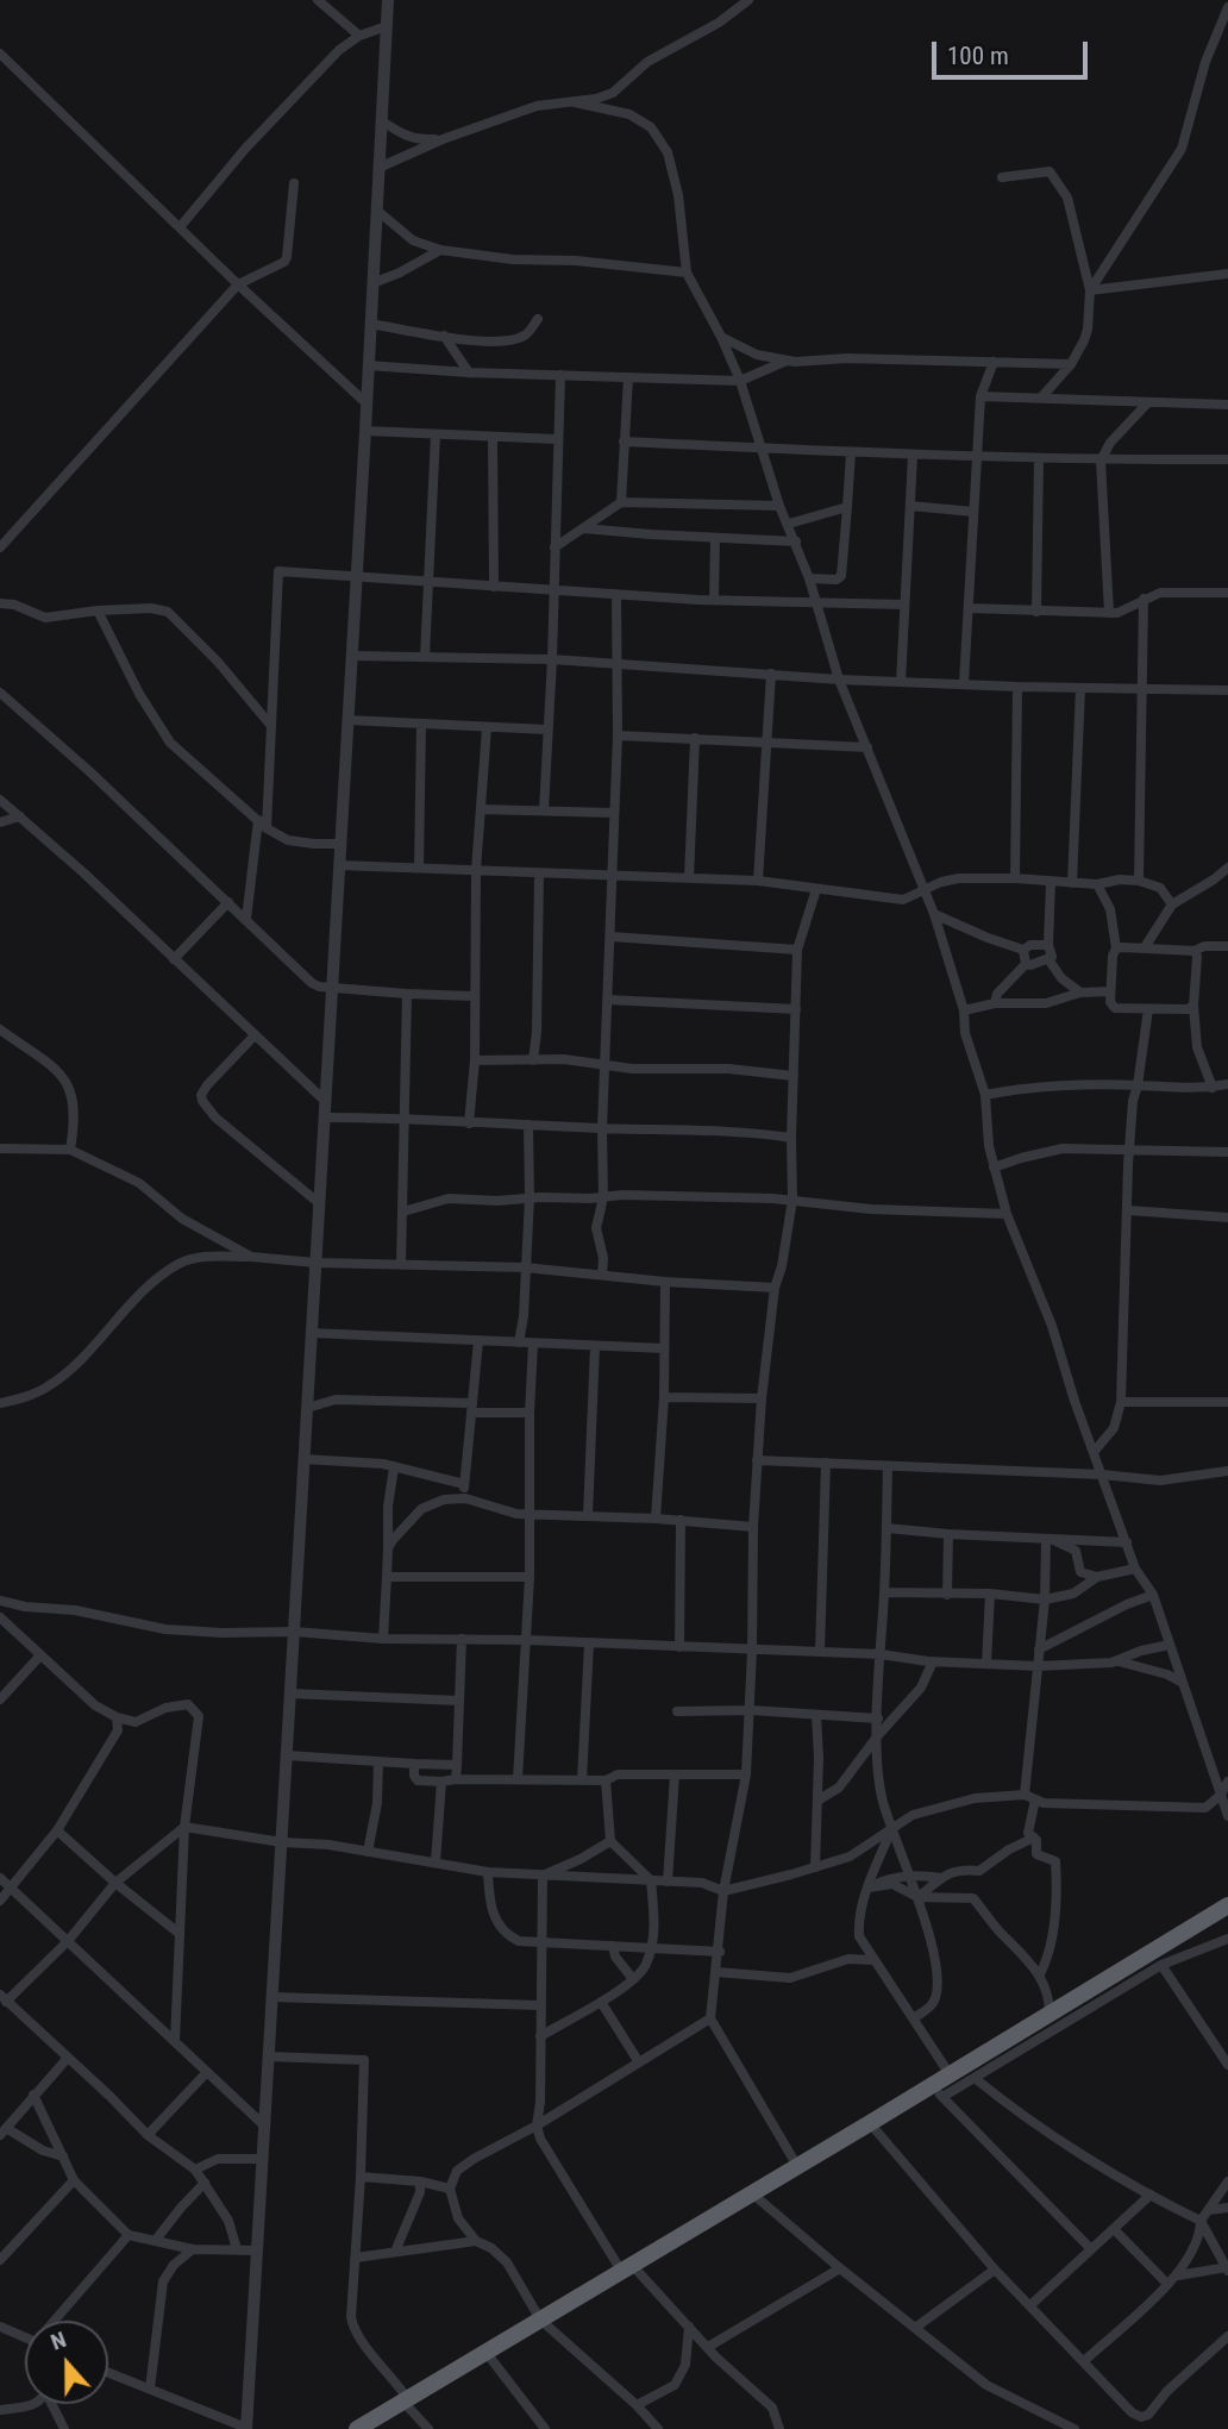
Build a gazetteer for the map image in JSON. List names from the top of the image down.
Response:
{
  "scale_bar": "100 m",
  "north": "top"
}
